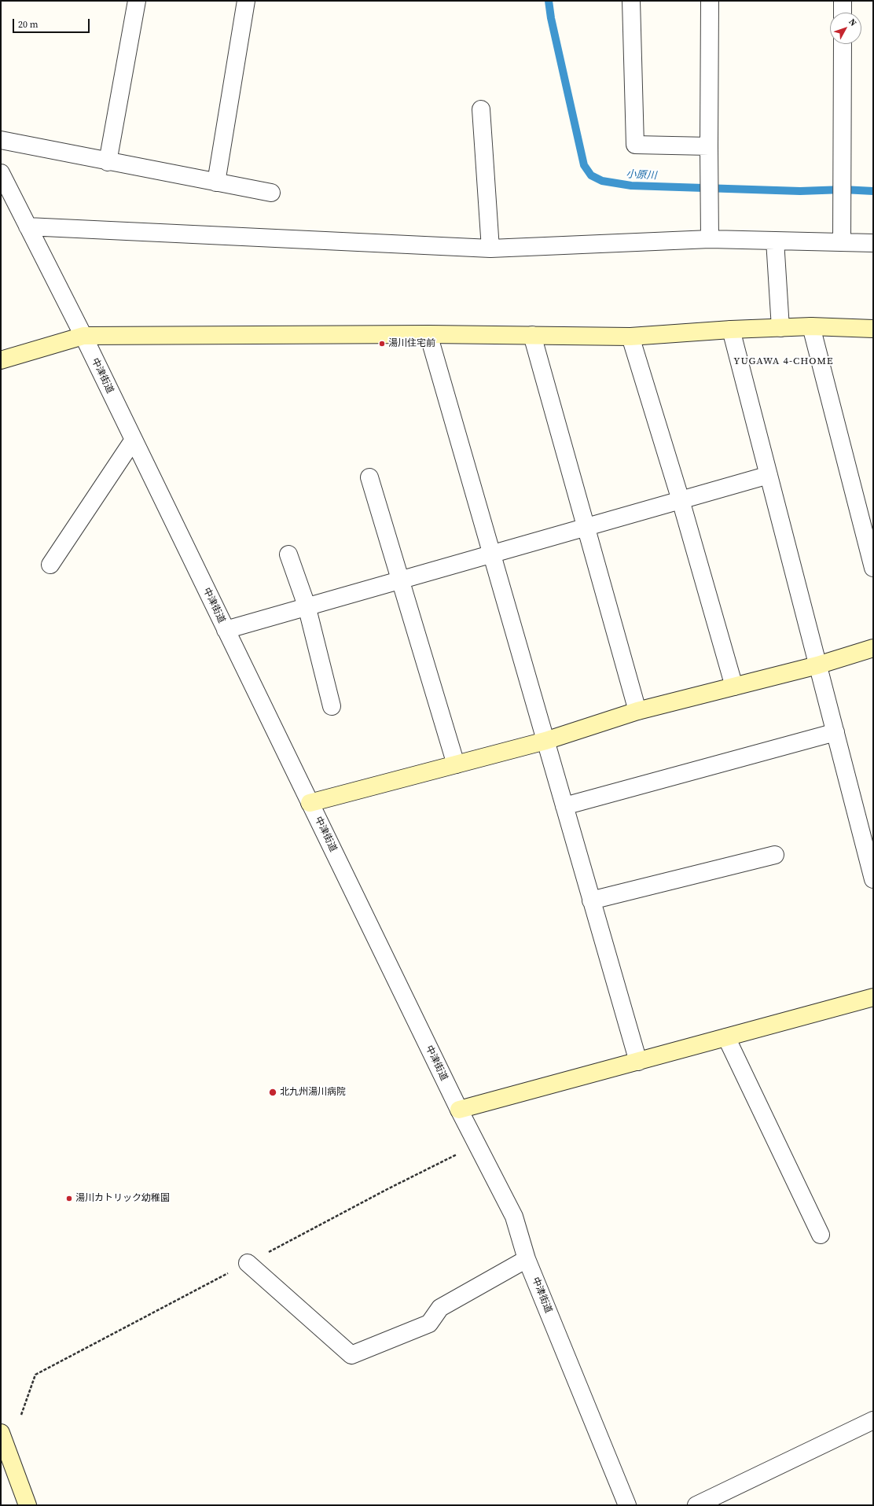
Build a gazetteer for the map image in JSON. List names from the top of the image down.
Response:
{
  "streets": {
    "street": ["中津街道"]
  },
  "districts": ["YUGAWA 4-CHOME"],
  "water": ["小原川"],
  "places": ["湯川住宅前", "北九州湯川病院", "湯川カトリック幼稚園"],
  "scale_bar": "20 m",
  "north": "top right"
}
